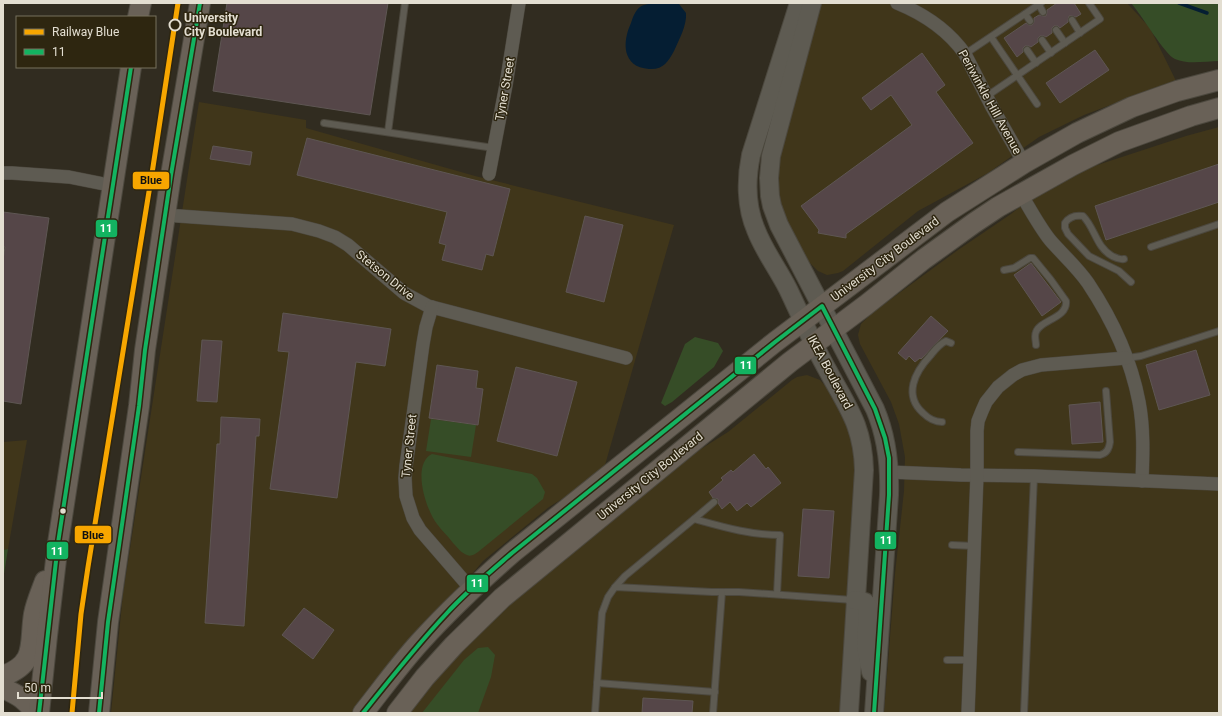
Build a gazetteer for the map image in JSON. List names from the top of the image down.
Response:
{
  "streets": {
    "main road": ["University City Boulevard"],
    "street": [
      "Tyner Street",
      "Periwinkle Hill Avenue",
      "Stetson Drive",
      "IKEA Boulevard"
    ]
  },
  "crossings": [
    ["Tyner Street", "University City Boulevard"],
    ["Tyner Street", "Stetson Drive"],
    ["Periwinkle Hill Avenue", "University City Boulevard"],
    ["University City Boulevard", "IKEA Boulevard"]
  ],
  "places": ["University City Boulevard"],
  "lines": ["rail line Blue", "transit line 11"],
  "legend": ["Railway Blue", "11"],
  "scale_bar": "50 m"
}
